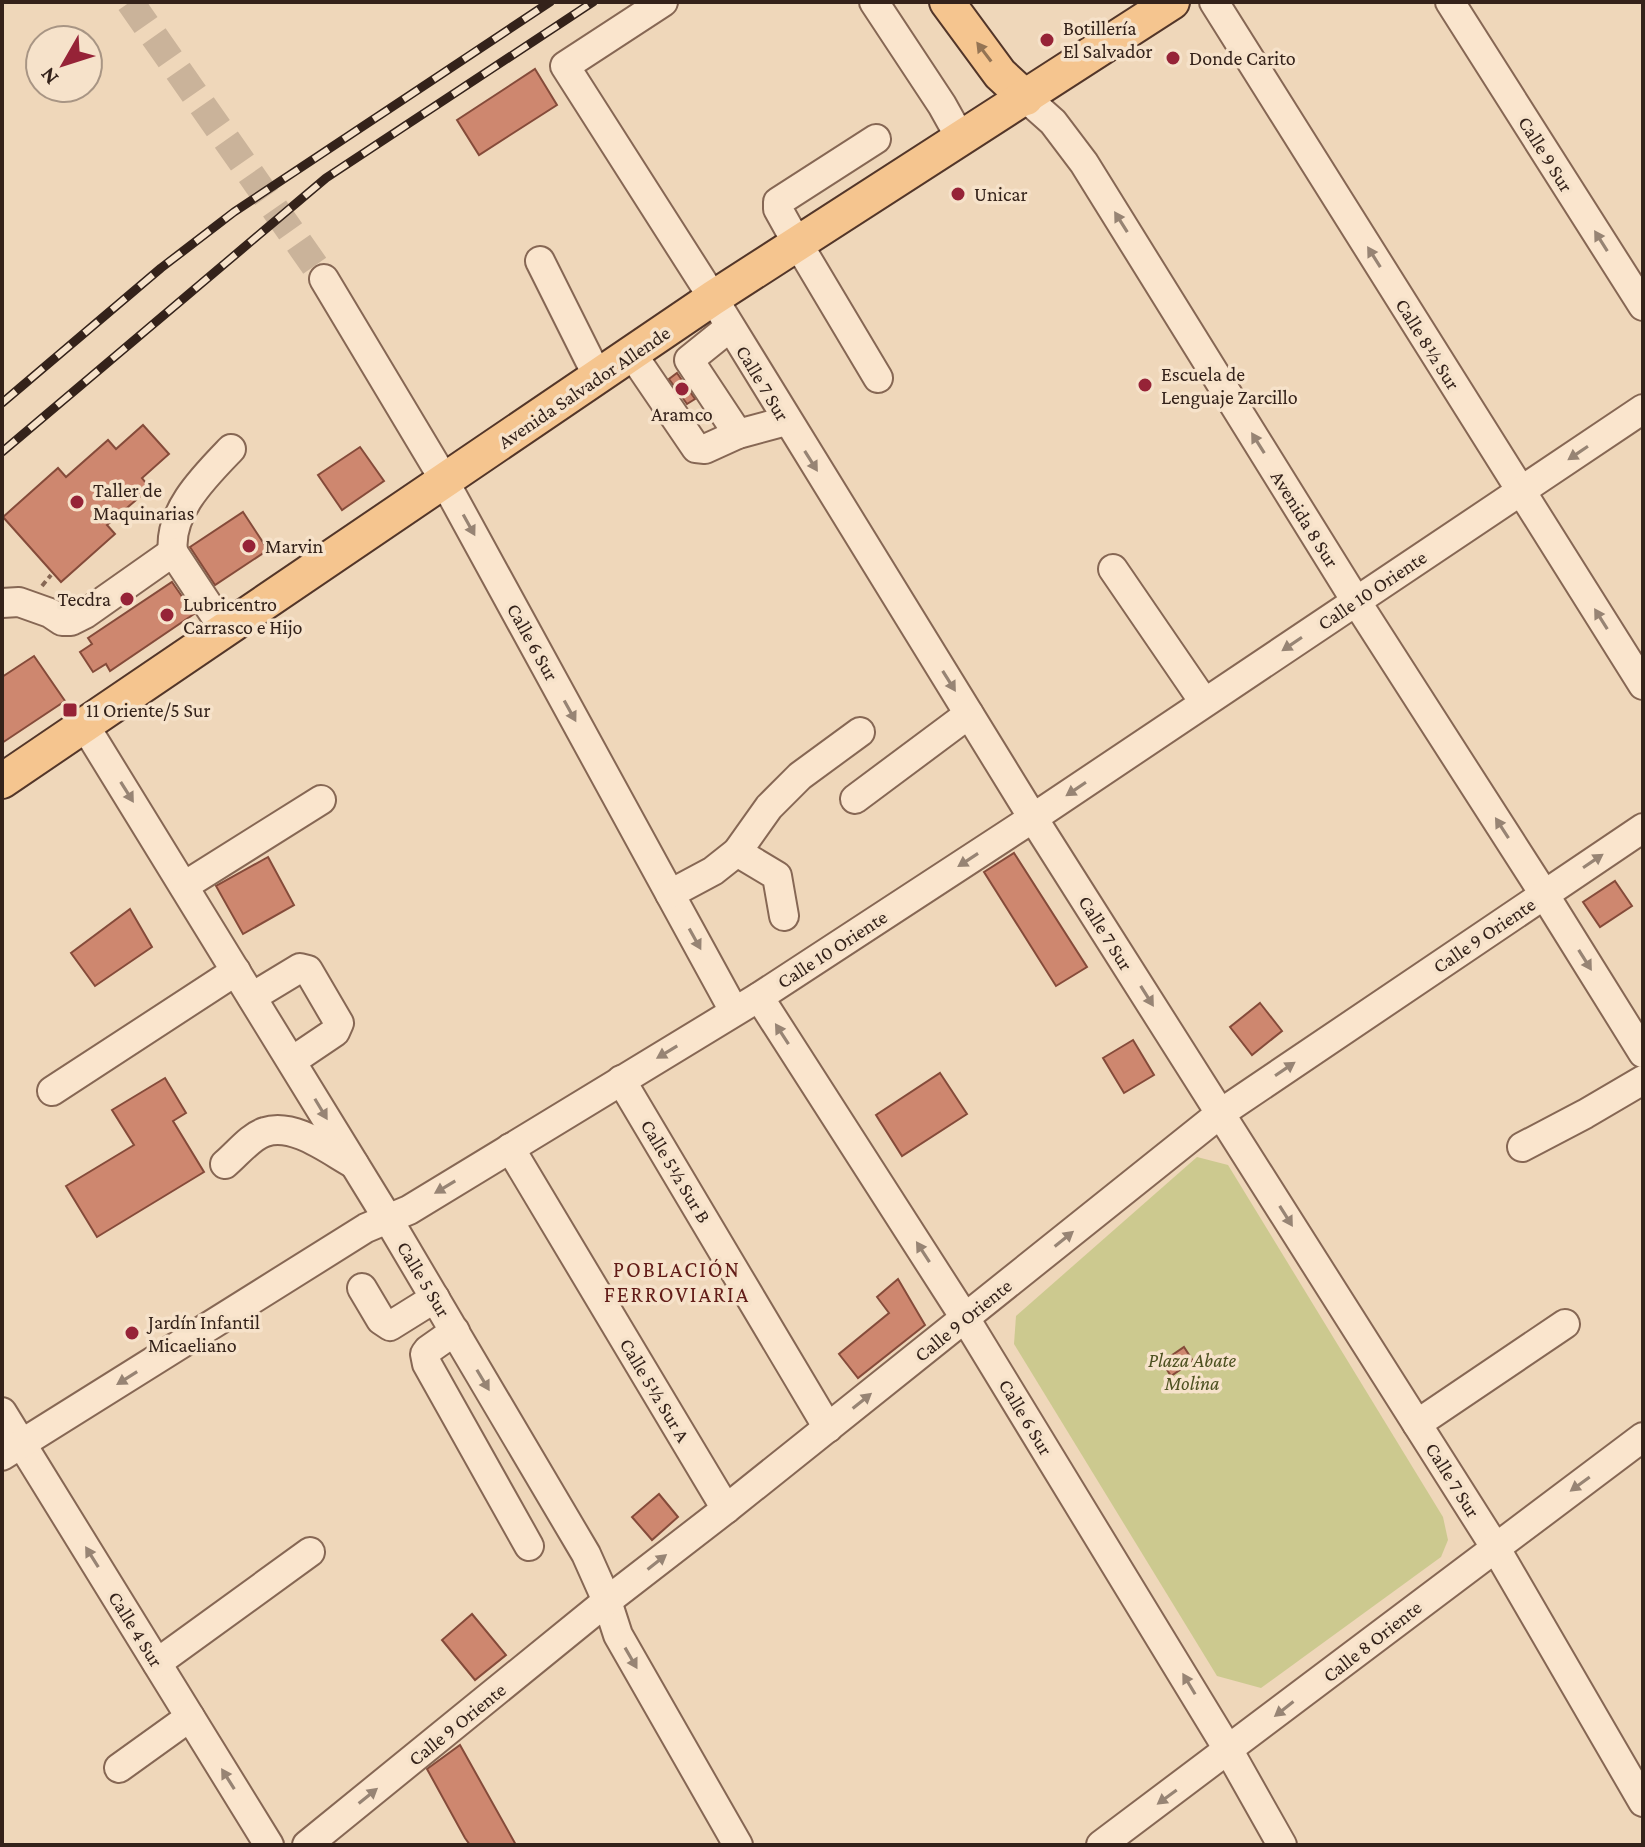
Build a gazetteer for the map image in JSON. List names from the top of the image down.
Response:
{
  "streets": {
    "main road": ["Avenida Salvador Allende", "Avenida 8 Sur"],
    "street": [
      "Calle 9 Sur",
      "Calle 8½ Sur",
      "Calle 7 Sur",
      "Calle 10 Oriente",
      "Calle 6 Sur",
      "Calle 9 Oriente",
      "Calle 5½ Sur B",
      "Calle 5 Sur",
      "Calle 5½ Sur A",
      "Calle 4 Sur",
      "Calle 8 Oriente"
    ]
  },
  "crossings": [
    ["Calle 8½ Sur", "Calle 10 Oriente"],
    ["Calle 7 Sur", "Avenida Salvador Allende"],
    ["Calle 7 Sur", "Calle 10 Oriente"],
    ["Calle 7 Sur", "Calle 9 Oriente"],
    ["Calle 7 Sur", "Calle 8 Oriente"],
    ["Avenida Salvador Allende", "Avenida 8 Sur"],
    ["Avenida Salvador Allende", "Calle 6 Sur"],
    ["Avenida Salvador Allende", "Calle 5 Sur"],
    ["Avenida 8 Sur", "Calle 10 Oriente"],
    ["Avenida 8 Sur", "Calle 9 Oriente"],
    ["Calle 10 Oriente", "Calle 6 Sur"],
    ["Calle 10 Oriente", "Calle 5½ Sur B"],
    ["Calle 10 Oriente", "Calle 5 Sur"],
    ["Calle 10 Oriente", "Calle 5½ Sur A"],
    ["Calle 10 Oriente", "Calle 4 Sur"],
    ["Calle 6 Sur", "Calle 9 Oriente"],
    ["Calle 6 Sur", "Calle 8 Oriente"],
    ["Calle 9 Oriente", "Calle 5½ Sur B"],
    ["Calle 9 Oriente", "Calle 5 Sur"],
    ["Calle 9 Oriente", "Calle 5½ Sur A"]
  ],
  "one_way": [
    "Calle 9 Sur",
    "Calle 8½ Sur",
    "Calle 7 Sur",
    "Calle 9 Oriente",
    "Calle 5 Sur",
    "Calle 4 Sur",
    "Calle 8 Oriente"
  ],
  "districts": ["POBLACIÓN FERROVIARIA"],
  "parks": ["Plaza Abate Molina"],
  "places": {
    "other": [
      "Botillería El Salvador",
      "Donde Carito",
      "Unicar",
      "Escuela de Lenguaje Zarcillo",
      "Aramco",
      "Taller de Maquinarias",
      "Marvin",
      "Tecdra",
      "Lubricentro Carrasco e Hijo",
      "Jardín Infantil Micaeliano"
    ],
    "transit": ["11 Oriente/5 Sur"]
  },
  "north": "bottom left"
}
